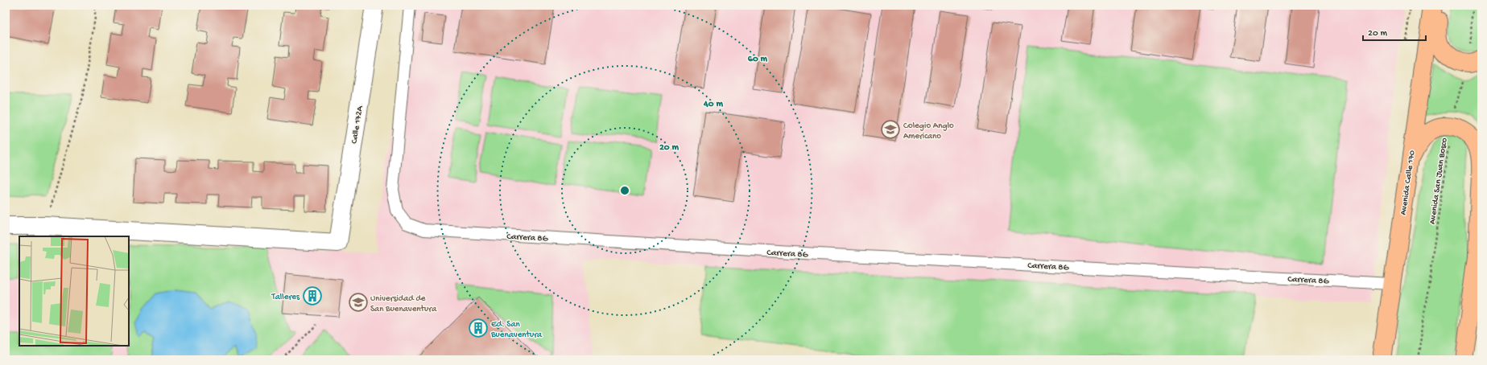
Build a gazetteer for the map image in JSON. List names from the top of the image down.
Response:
{
  "streets": {
    "main road": ["Avenida Calle 170"],
    "street": ["Calle 172A"],
    "lane": ["Carrera 8G"],
    "path": ["Avenida San Juan Bosco"]
  },
  "crossings": [
    ["Avenida Calle 170", "Carrera 8G"]
  ],
  "places": {
    "school or university": ["Colegio Anglo Americano", "Universidad de San Buenaventura"],
    "building": ["Talleres", "Ed. San Buenaventura"]
  },
  "scale_bar": "20 m",
  "rings": ["60 m", "40 m", "20 m"]
}
